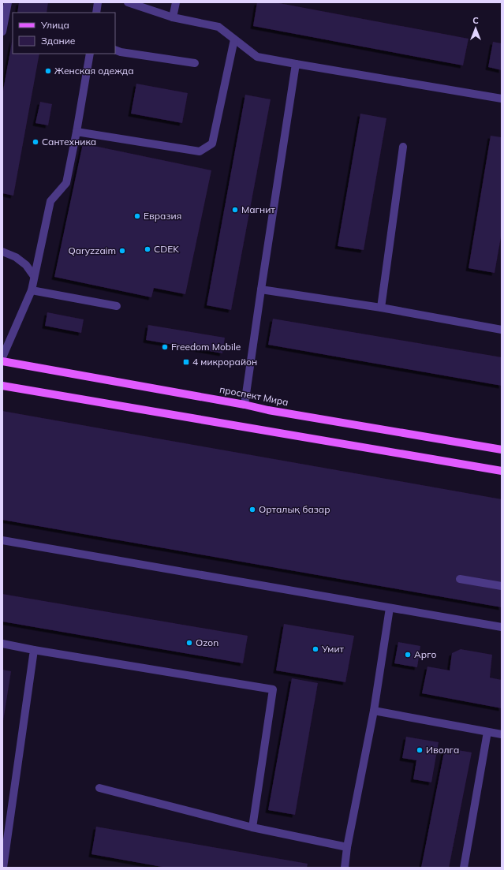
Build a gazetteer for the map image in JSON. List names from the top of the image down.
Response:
{
  "streets": {
    "main road": ["проспект Мира"]
  },
  "places": {
    "other": [
      "Женская одежда",
      "Сантехника",
      "Магнит",
      "Евразия",
      "CDEK",
      "Qaryzzaim",
      "Freedom Mobile",
      "Орталық базар",
      "Ozon",
      "Умит",
      "Арго",
      "Иволга"
    ],
    "transit": ["4 микрорайон"]
  },
  "legend": ["Улица", "Здание"],
  "north": "top"
}
